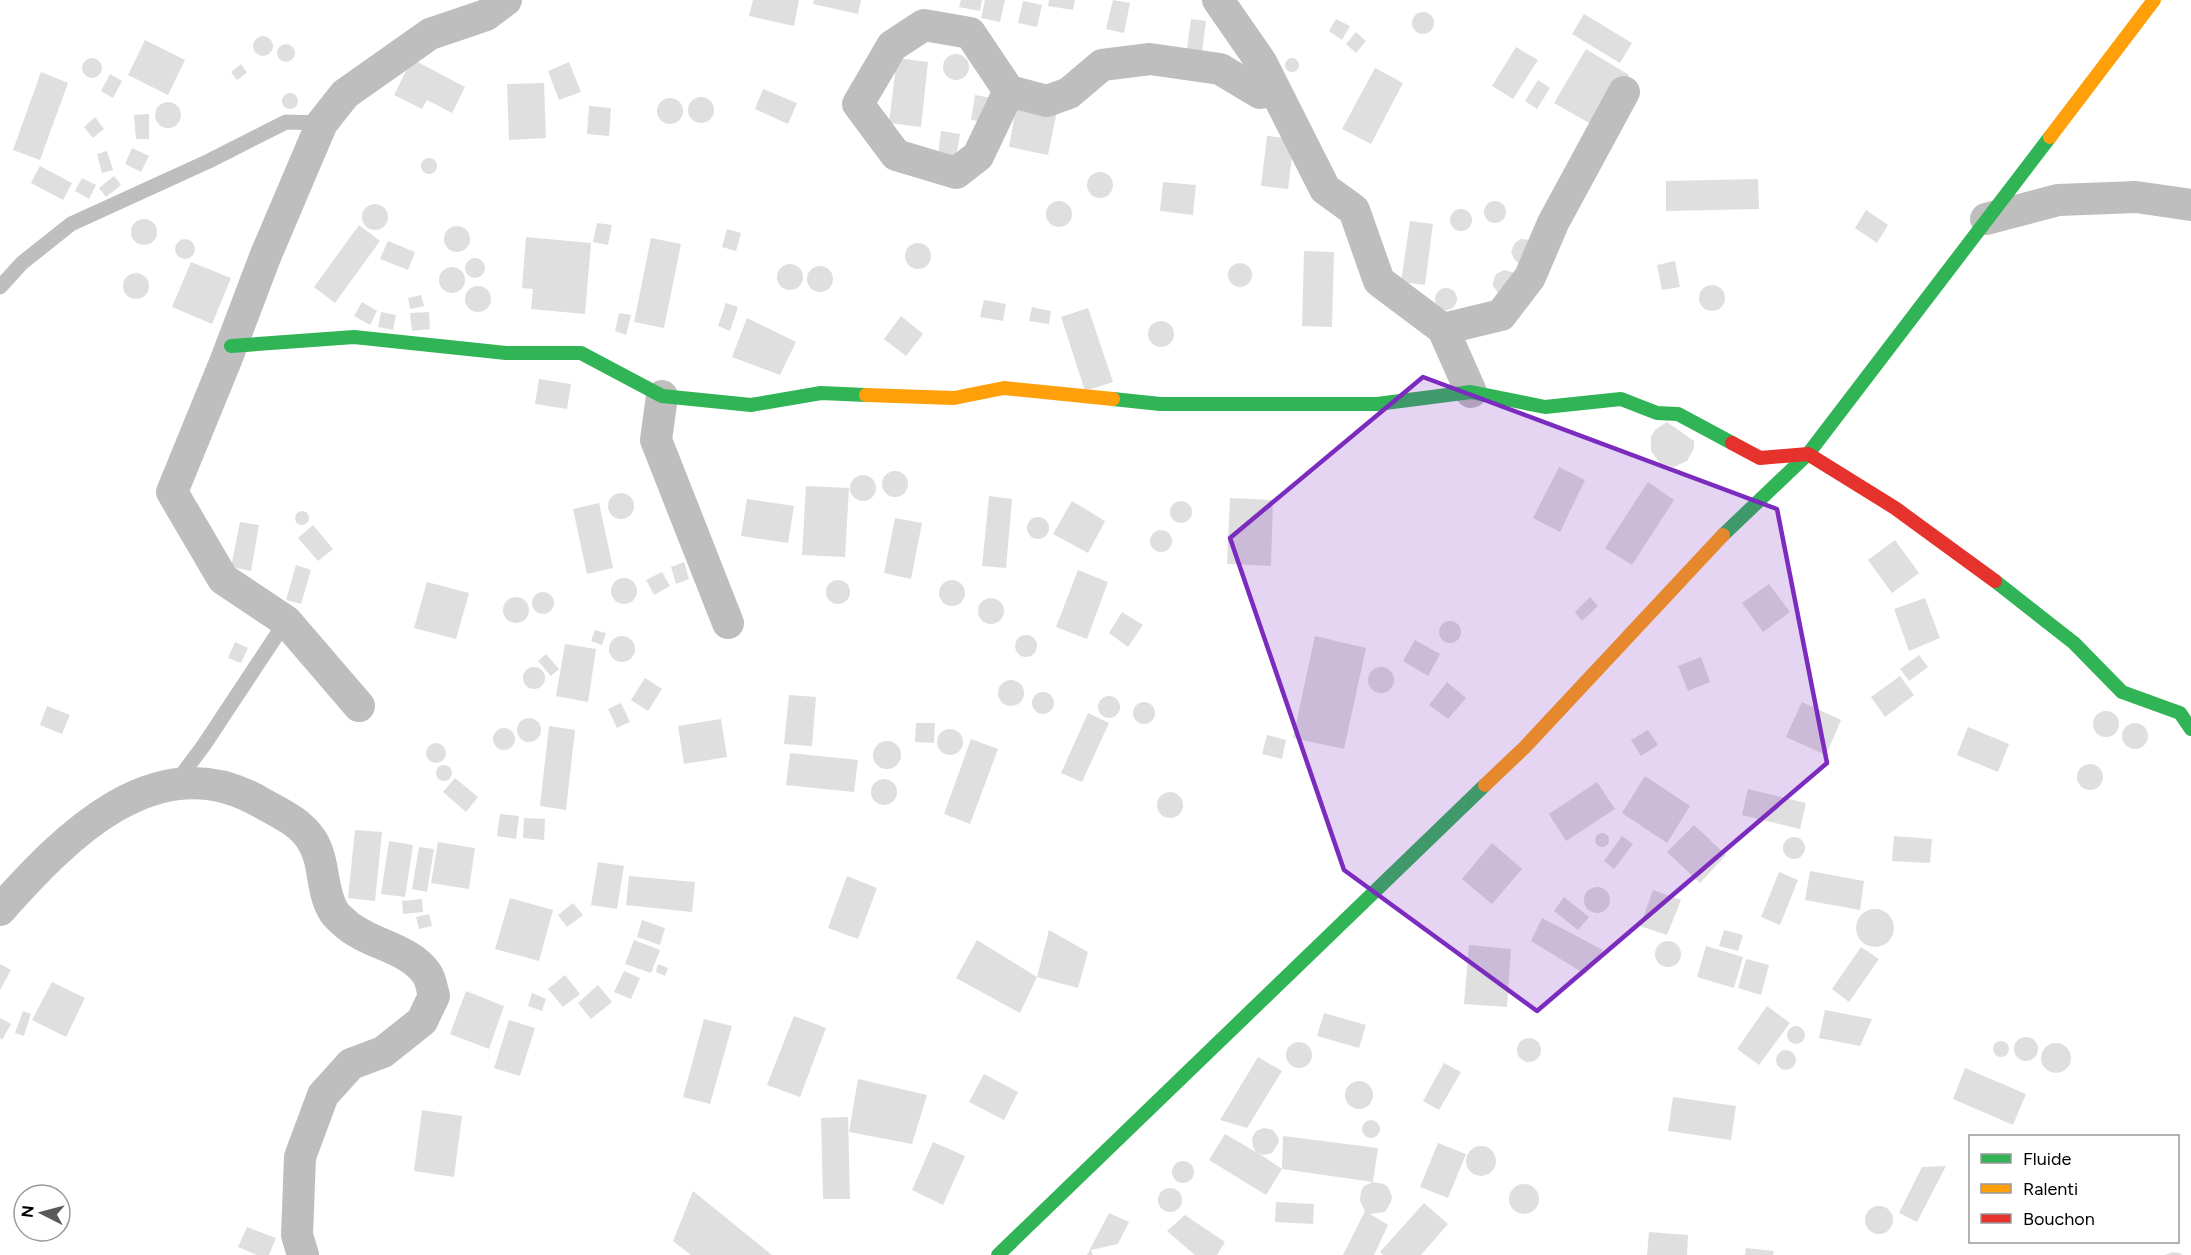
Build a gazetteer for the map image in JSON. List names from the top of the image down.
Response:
{
  "legend": ["Fluide", "Ralenti", "Bouchon"],
  "north": "left"
}
